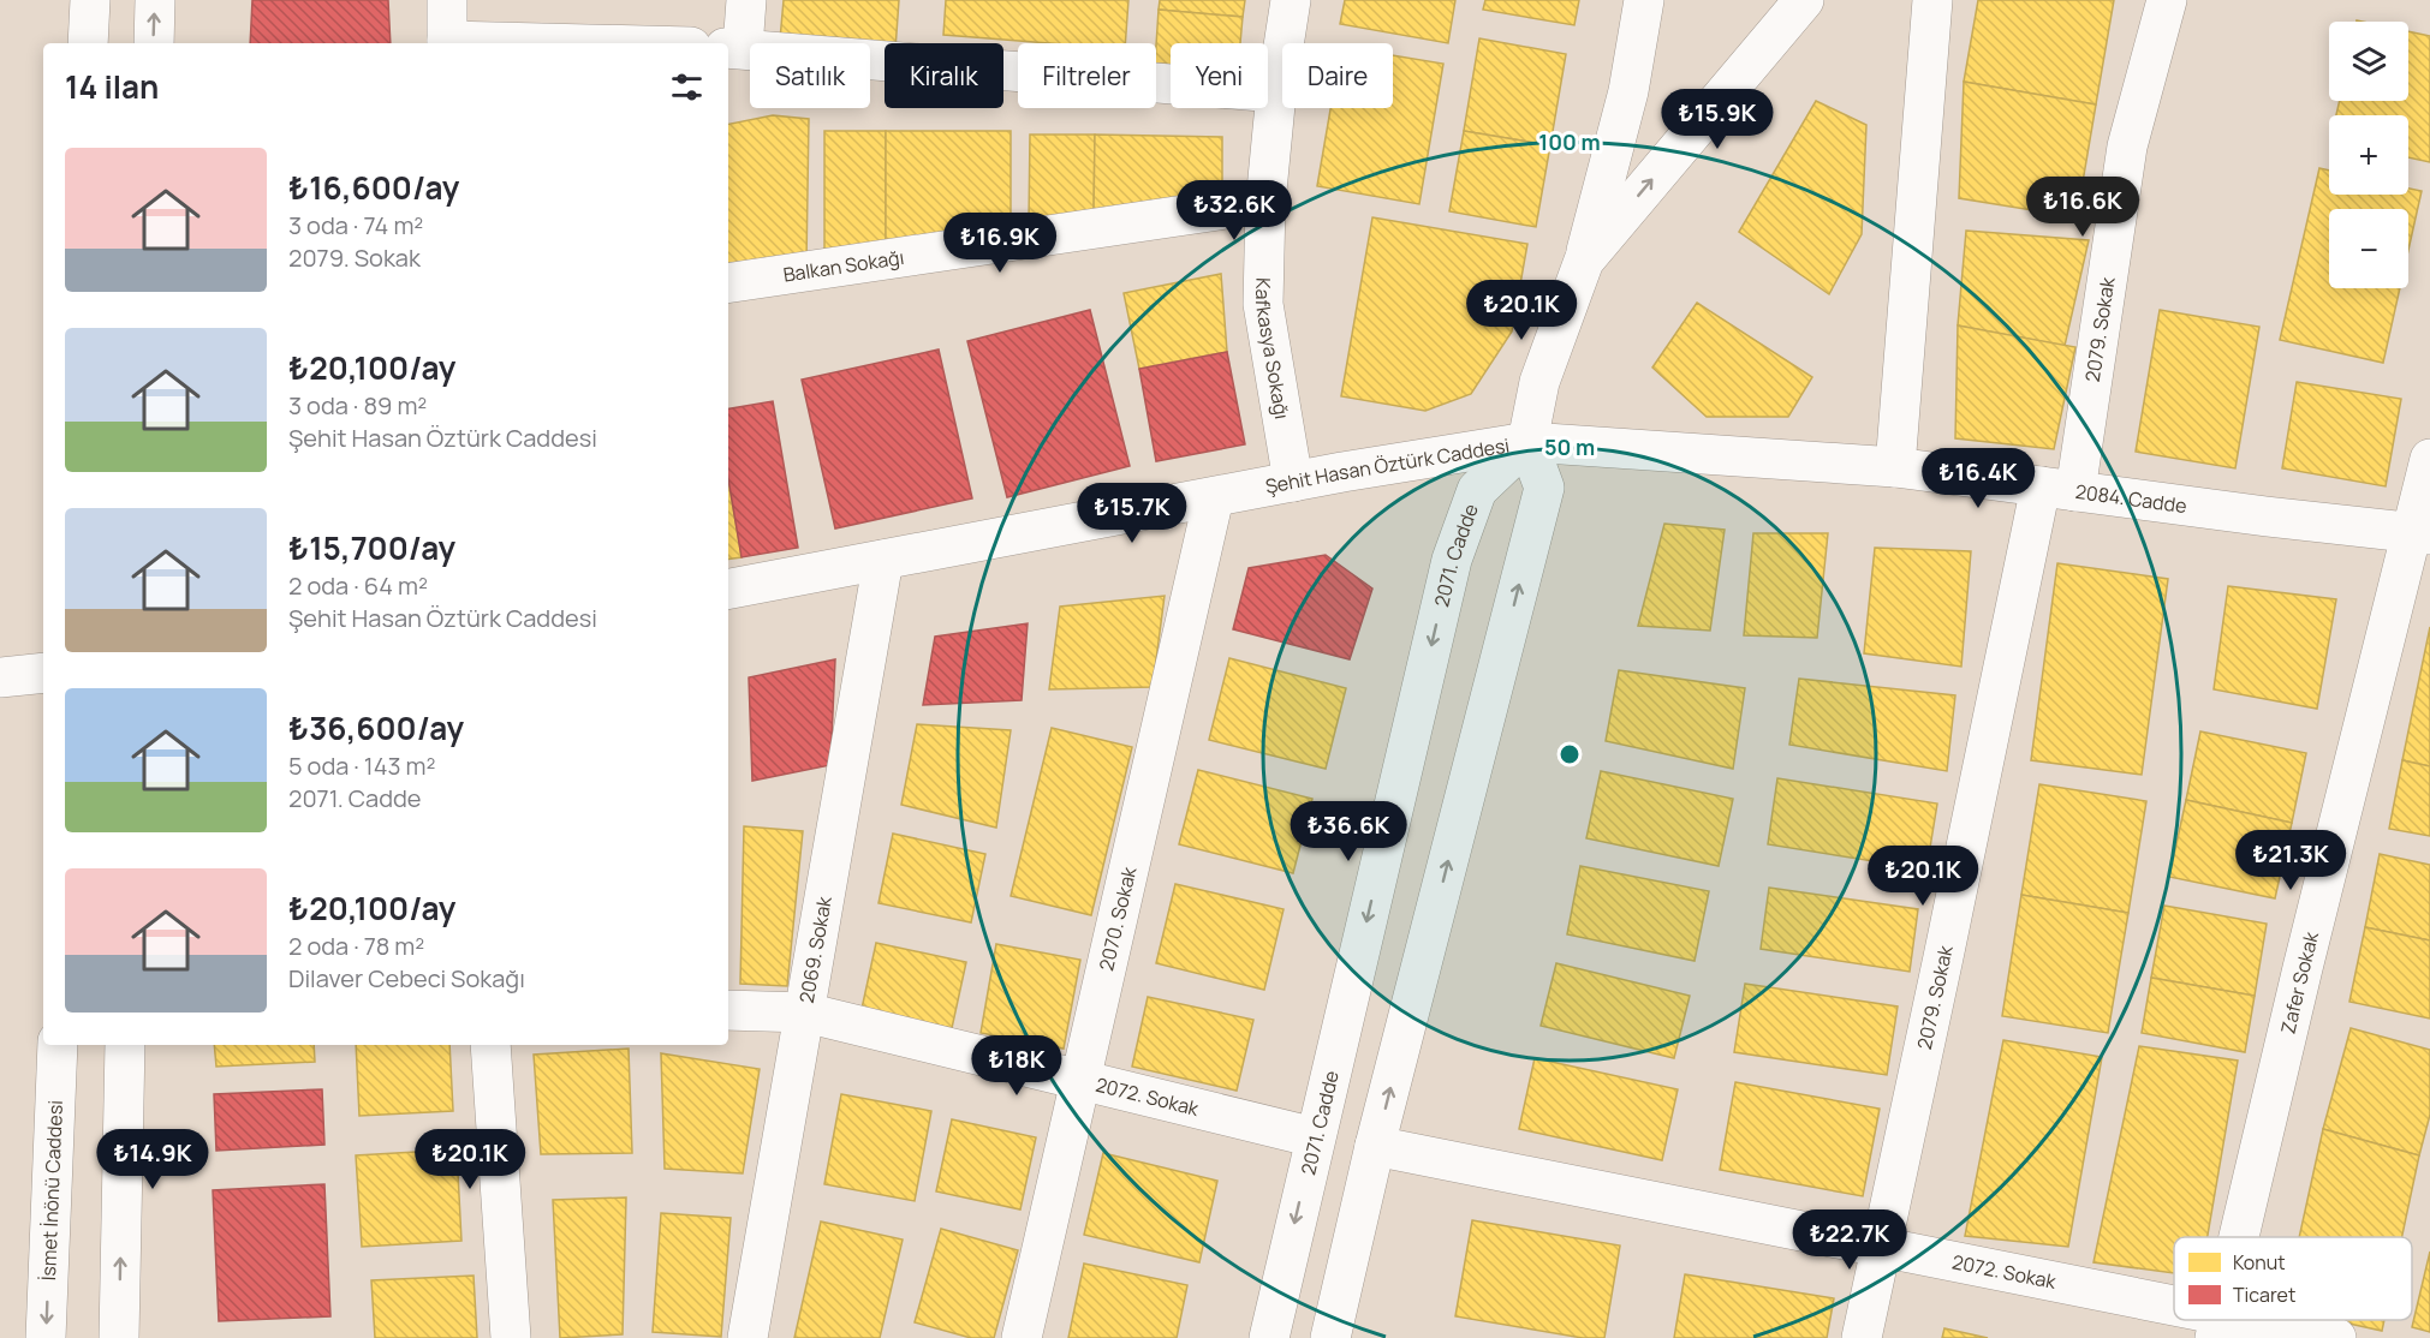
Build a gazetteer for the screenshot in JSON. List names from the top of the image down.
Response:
{
  "streets": {
    "street": [
      "Balkan Sokağı",
      "2079. Sokak",
      "Kafkasya Sokağı",
      "Şehit Hasan Öztürk Caddesi",
      "2084. Cadde",
      "2071. Cadde",
      "2070. Sokak",
      "2069. Sokak",
      "Zafer Sokak",
      "2072. Sokak",
      "İsmet İnönü Caddesi"
    ]
  },
  "crossings": [
    ["Balkan Sokağı", "Kafkasya Sokağı"],
    ["2079. Sokak", "2084. Cadde"],
    ["2079. Sokak", "2072. Sokak"],
    ["Kafkasya Sokağı", "Şehit Hasan Öztürk Caddesi"],
    ["Şehit Hasan Öztürk Caddesi", "2084. Cadde"],
    ["Şehit Hasan Öztürk Caddesi", "2071. Cadde"],
    ["Şehit Hasan Öztürk Caddesi", "2070. Sokak"],
    ["Şehit Hasan Öztürk Caddesi", "2069. Sokak"],
    ["2084. Cadde", "2071. Cadde"],
    ["2084. Cadde", "Zafer Sokak"],
    ["2071. Cadde", "2072. Sokak"],
    ["2070. Sokak", "2072. Sokak"],
    ["2069. Sokak", "2072. Sokak"]
  ],
  "legend": ["Konut", "Ticaret"],
  "page": {
    "map_buttons": ["+", "−"],
    "chip": [
      "Satılık",
      "Kiralık",
      "Filtreler",
      "Yeni",
      "Daire"
    ],
    "heading": "14 ilan",
    "price": [
      "₺15.9K",
      "₺16.6K",
      "₺32.6K",
      "₺16.9K",
      "₺20.1K",
      "₺16.4K",
      "₺15.7K",
      "₺36.6K",
      "₺21.3K",
      "₺20.1K",
      "₺18K",
      "₺14.9K",
      "₺20.1K",
      "₺22.7K"
    ],
    "list": [
      {
        "name": "₺16,600/ay",
        "note": "3 oda · 74 m² · 2079. Sokak"
      },
      {
        "name": "₺20,100/ay",
        "note": "3 oda · 89 m² · Şehit Hasan Öztürk Caddesi"
      },
      {
        "name": "₺15,700/ay",
        "note": "2 oda · 64 m² · Şehit Hasan Öztürk Caddesi"
      },
      {
        "name": "₺36,600/ay",
        "note": "5 oda · 143 m² · 2071. Cadde"
      },
      {
        "name": "₺20,100/ay",
        "note": "2 oda · 78 m² · Dilaver Cebeci Sokağı"
      }
    ]
  },
  "rings": ["100 m", "50 m"]
}
